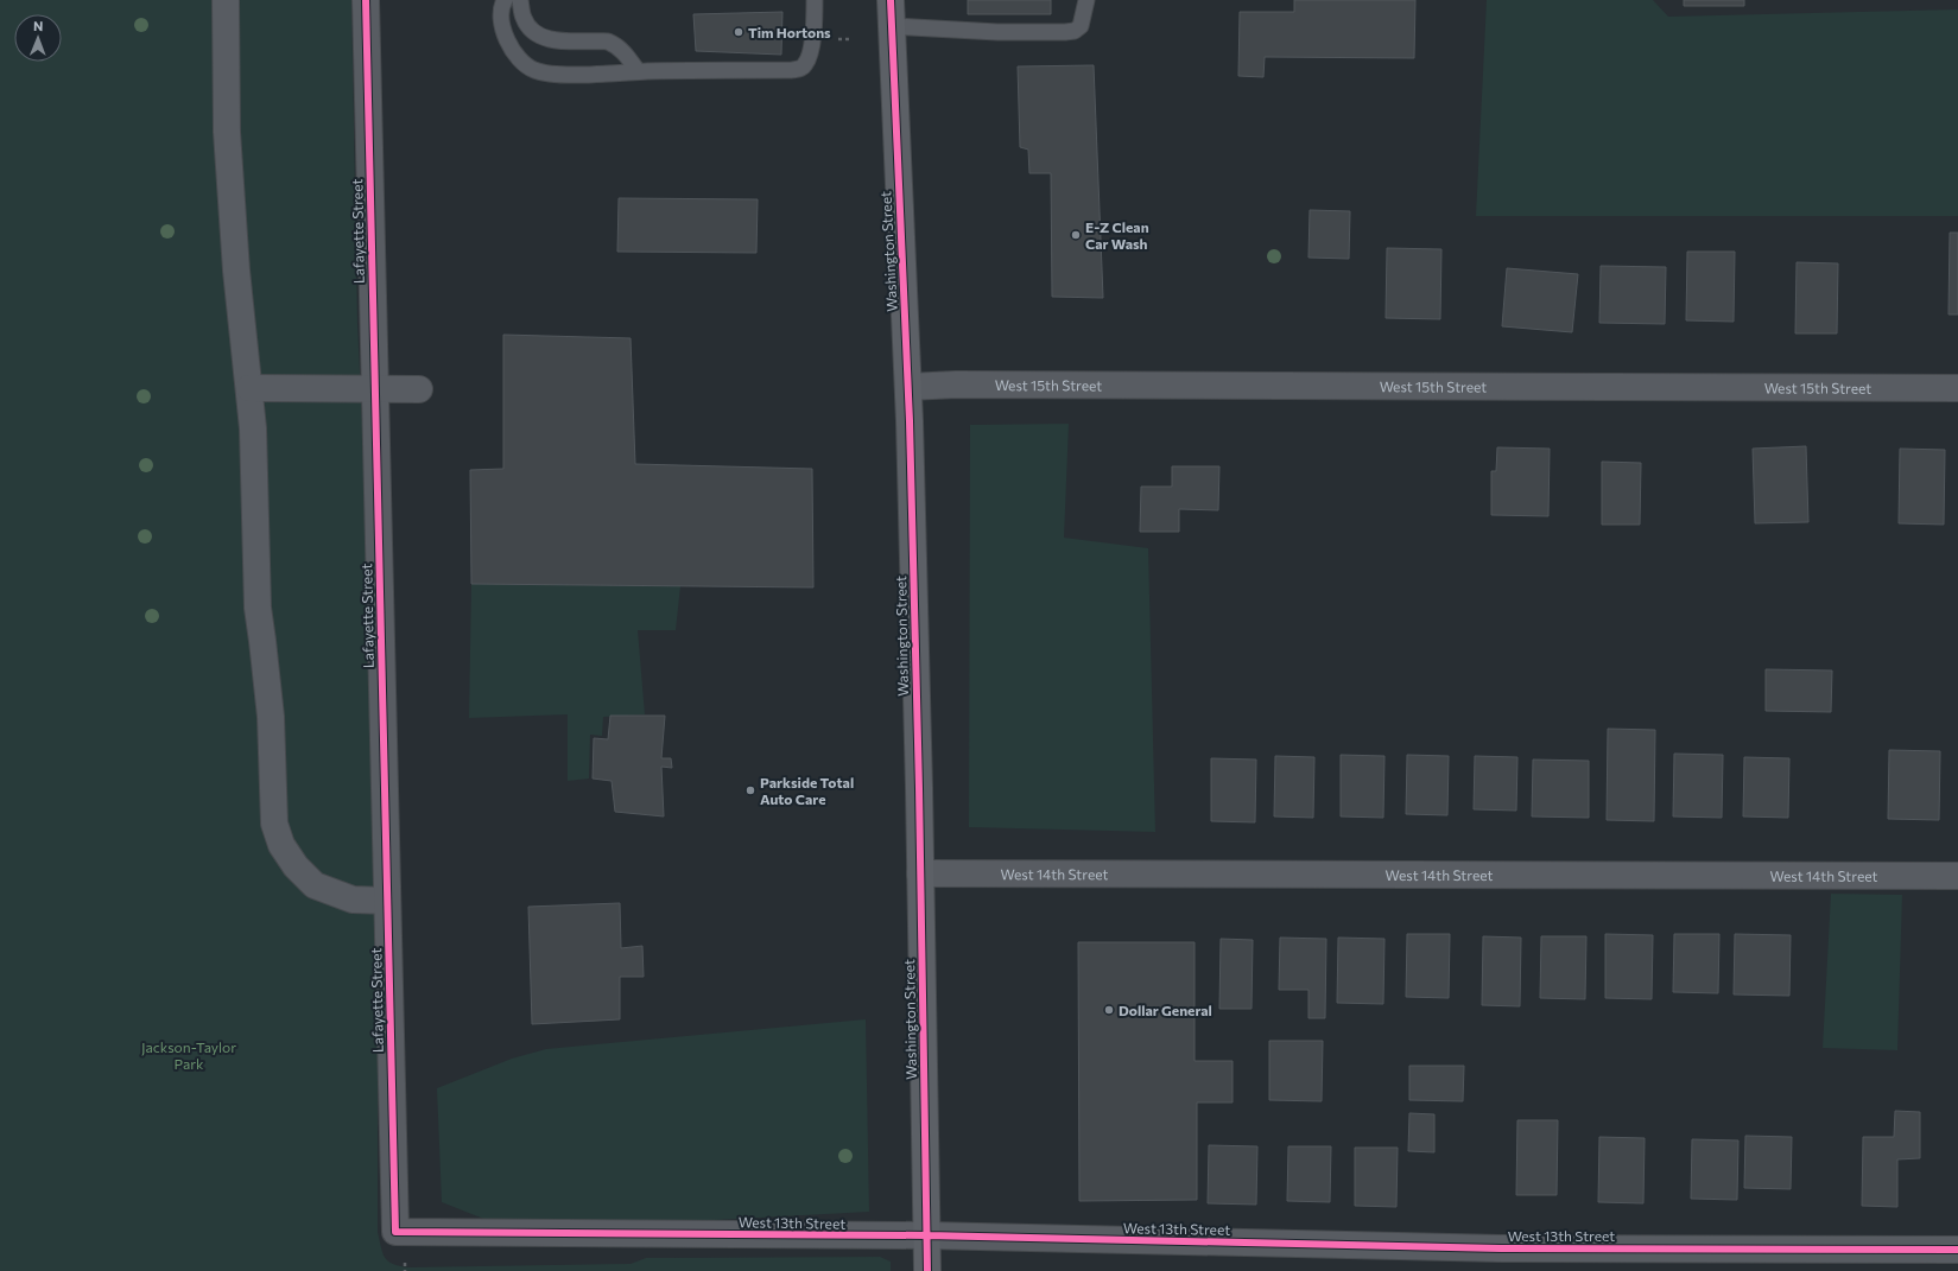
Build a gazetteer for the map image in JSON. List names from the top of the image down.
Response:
{
  "streets": {
    "main road": ["Washington Street"],
    "street": [
      "Lafayette Street",
      "West 15th Street",
      "West 14th Street",
      "West 13th Street"
    ]
  },
  "crossings": [
    ["Lafayette Street", "West 13th Street"],
    ["Washington Street", "West 15th Street"],
    ["Washington Street", "West 14th Street"],
    ["Washington Street", "West 13th Street"]
  ],
  "parks": ["Jackson-Taylor Park"],
  "places": [
    "Tim Hortons",
    "E-Z Clean Car Wash",
    "Parkside Total Auto Care",
    "Dollar General"
  ],
  "north": "top"
}
